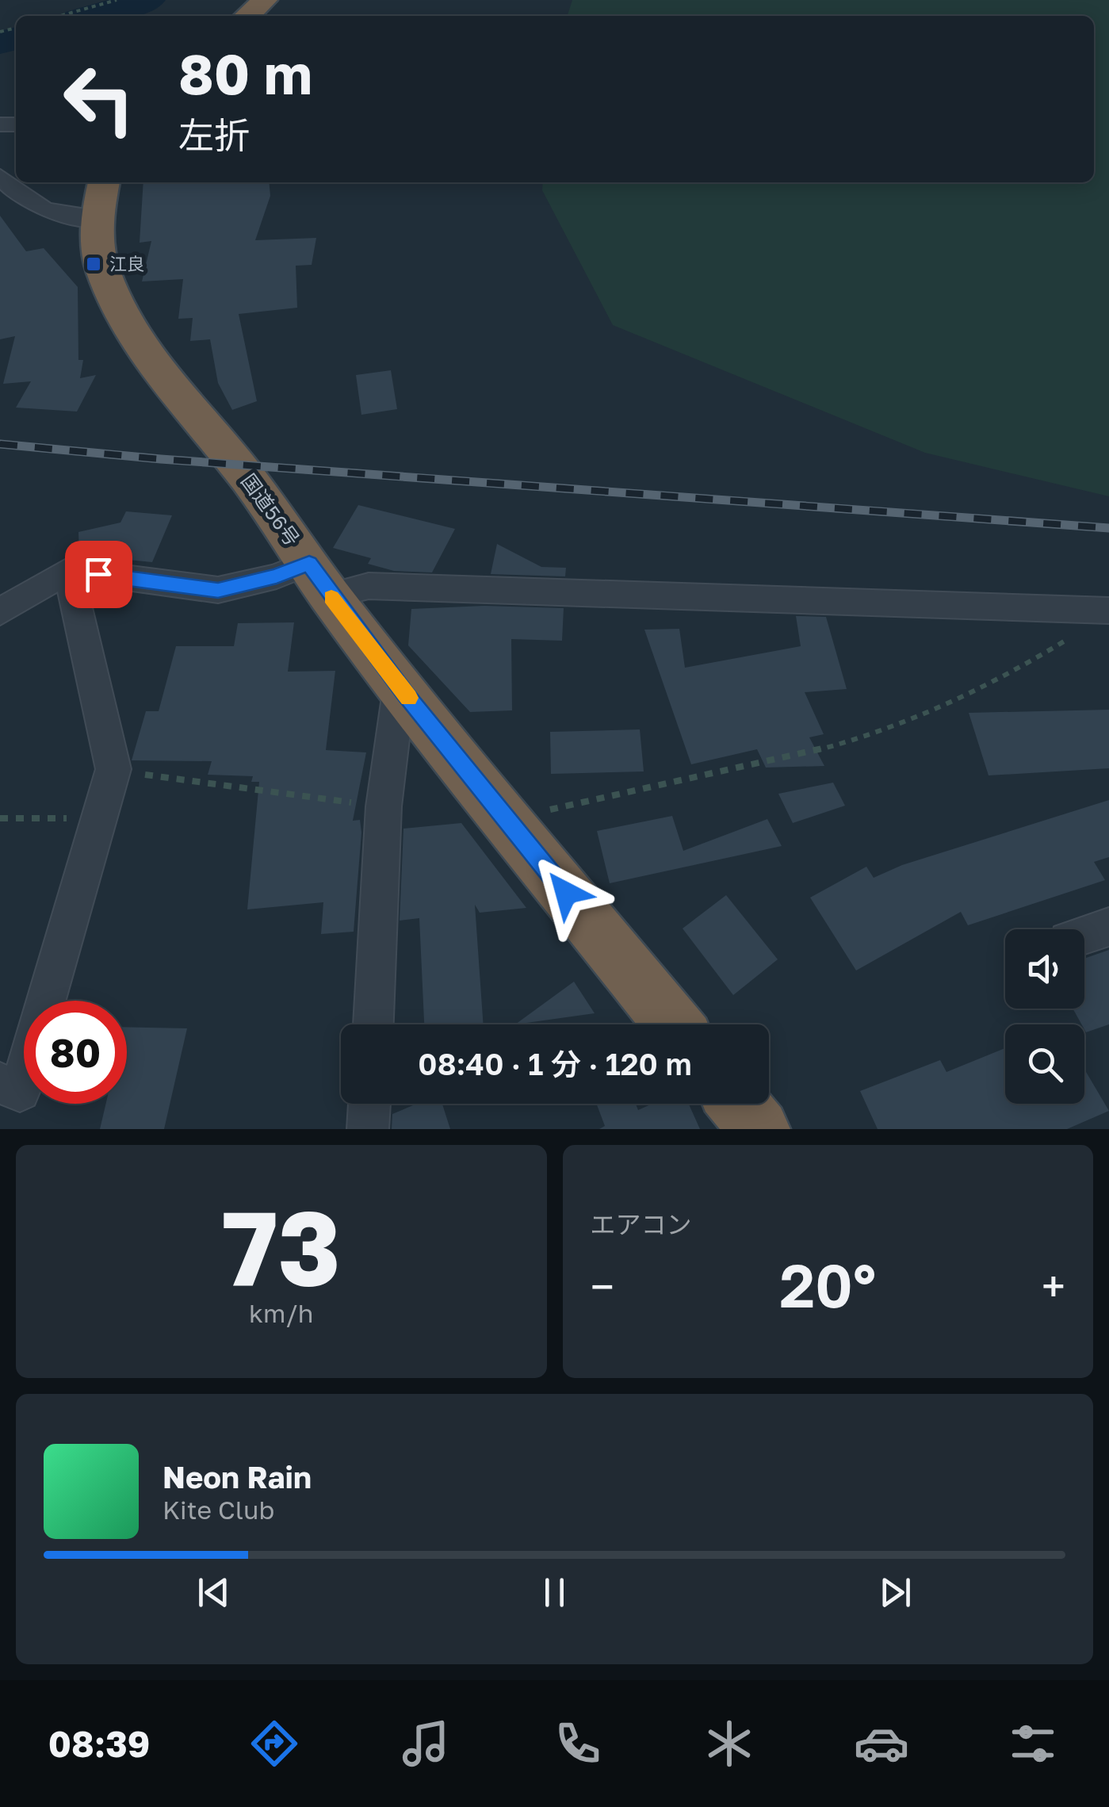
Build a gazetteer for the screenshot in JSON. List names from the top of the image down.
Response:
{
  "streets": {
    "highway": ["国道56号"]
  },
  "places": {
    "transit": ["江良"]
  },
  "page": {
    "turn": ["80 m", "左折"],
    "limit": "80",
    "trip": "08:40 · 1 分 · 120 m",
    "tile": [
      ["73", "km/h"],
      "エアコン"
    ],
    "heat": ["−", "20°", "+"],
    "song": ["Neon Rain", "Kite Club"],
    "tabs": "08:39"
  }
}
